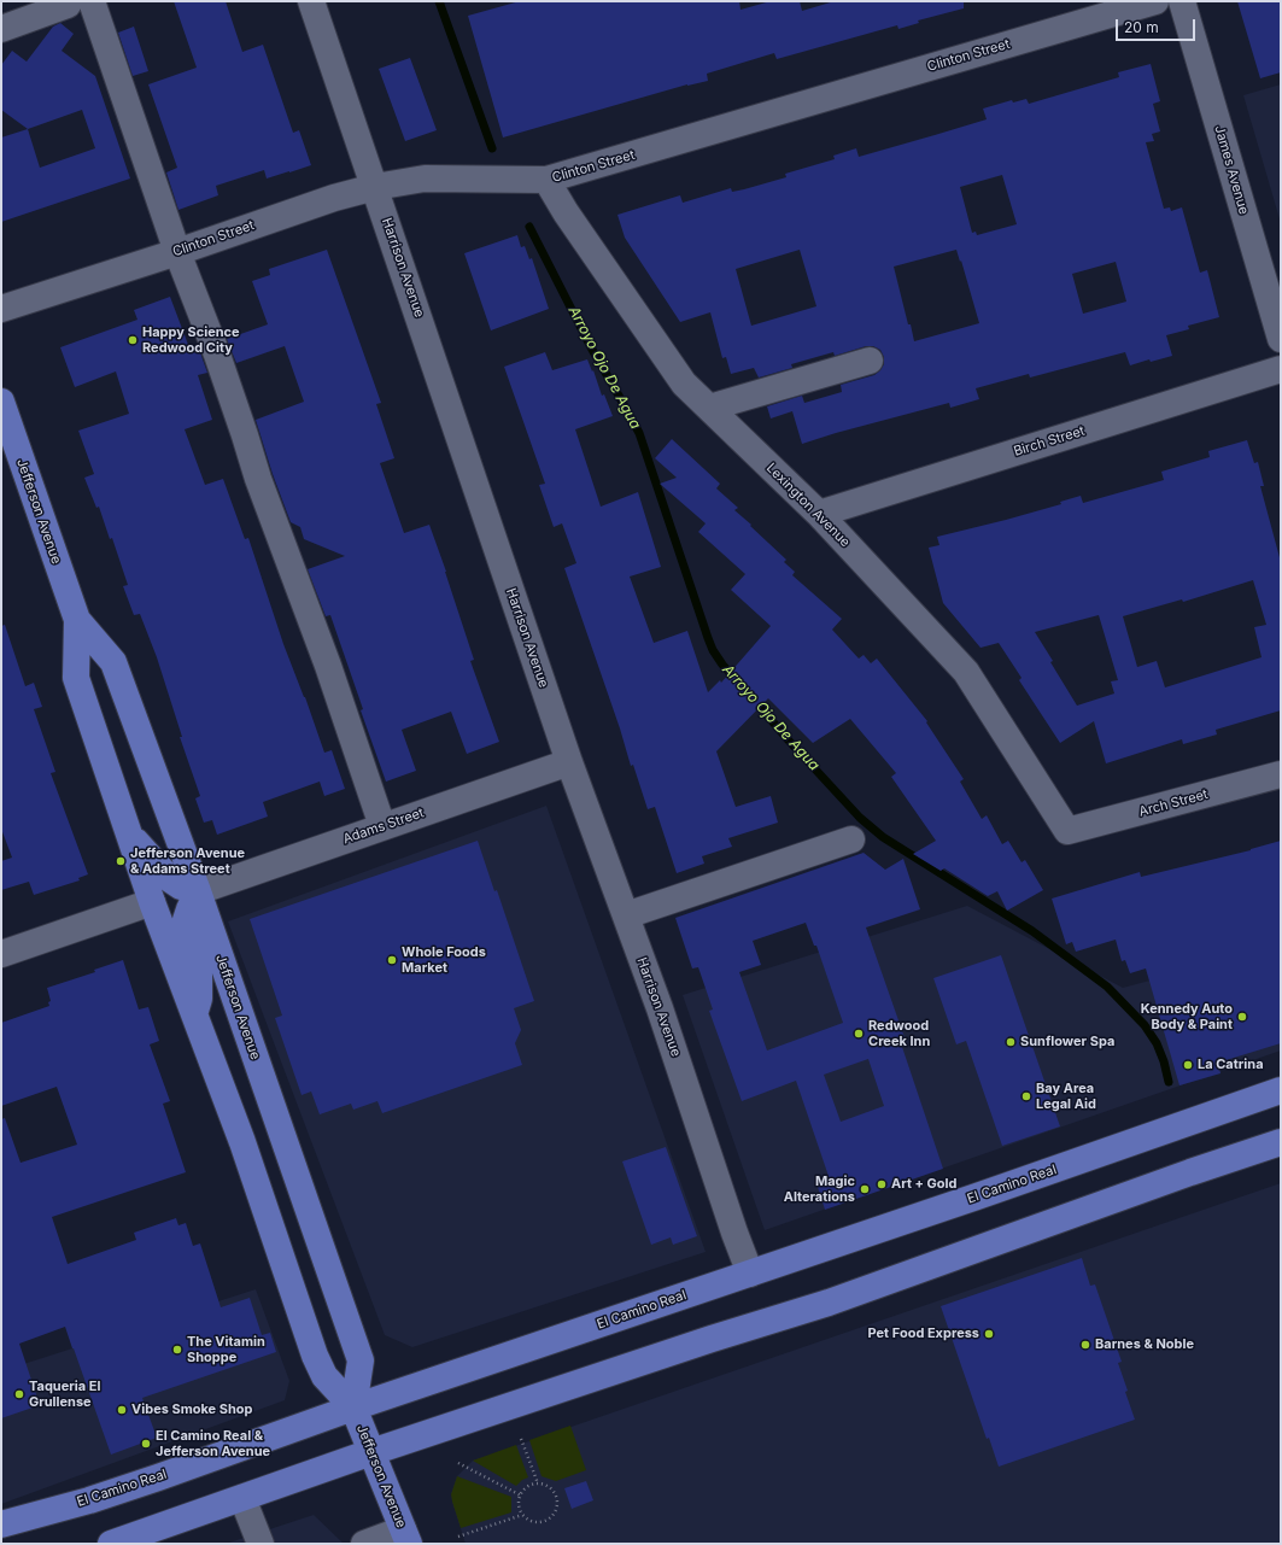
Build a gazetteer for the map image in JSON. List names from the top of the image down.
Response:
{
  "streets": {
    "main road": ["Jefferson Avenue", "El Camino Real"],
    "street": [
      "Clinton Street",
      "James Avenue",
      "Harrison Avenue",
      "Birch Street",
      "Lexington Avenue",
      "Arch Street",
      "Adams Street"
    ]
  },
  "crossings": [
    ["Clinton Street", "Harrison Avenue"],
    ["Clinton Street", "Lexington Avenue"],
    ["Harrison Avenue", "Adams Street"],
    ["Harrison Avenue", "El Camino Real"],
    ["Birch Street", "Lexington Avenue"],
    ["Lexington Avenue", "Arch Street"],
    ["Jefferson Avenue", "Adams Street"],
    ["Jefferson Avenue", "El Camino Real"]
  ],
  "water": ["Arroyo Ojo De Agua"],
  "places": [
    "Happy Science Redwood City",
    "Jefferson Avenue & Adams Street",
    "Whole Foods Market",
    "Kennedy Auto Body & Paint",
    "Redwood Creek Inn",
    "Sunflower Spa",
    "La Catrina",
    "Bay Area Legal Aid",
    "Art + Gold",
    "Magic Alterations",
    "Pet Food Express",
    "Barnes & Noble",
    "The Vitamin Shoppe",
    "Taqueria El Grullense",
    "Vibes Smoke Shop",
    "El Camino Real & Jefferson Avenue"
  ],
  "scale_bar": "20 m"
}
